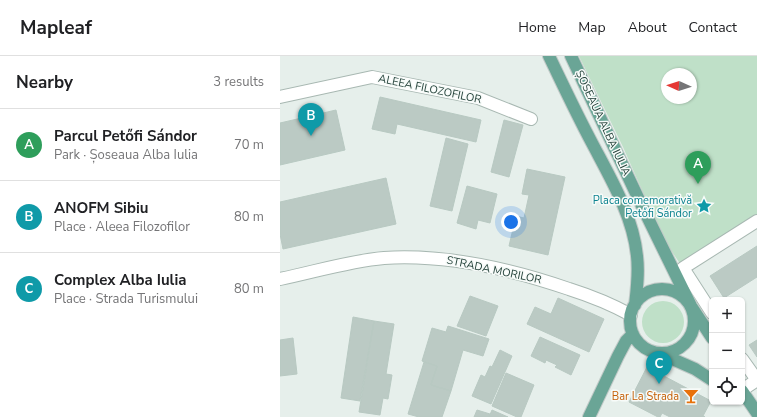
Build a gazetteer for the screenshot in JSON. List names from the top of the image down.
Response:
{
  "streets": {
    "main road": ["ȘOSEAUA ALBA IULIA"],
    "street": ["ALEEA FILOZOFILOR", "STRADA MORILOR"]
  },
  "crossings": [
    ["ȘOSEAUA ALBA IULIA", "STRADA MORILOR"]
  ],
  "places": {
    "place": ["Placa comemorativă Petőfi Sándor"],
    "bar": ["Bar La Strada"]
  },
  "north": "left",
  "page": {
    "header": "Mapleaf",
    "nav": [
      "Home",
      "Map",
      "About",
      "Contact"
    ],
    "heading": ["Nearby", "3 results"],
    "pins": ["B", "A", "C"],
    "list": [
      {
        "mark": "A",
        "name": "Parcul Petőfi Sándor",
        "note": "Park · Șoseaua Alba Iulia",
        "value": "70 m"
      },
      {
        "mark": "B",
        "name": "ANOFM Sibiu",
        "note": "Place · Aleea Filozofilor",
        "value": "80 m"
      },
      {
        "mark": "C",
        "name": "Complex Alba Iulia",
        "note": "Place · Strada Turismului",
        "value": "80 m"
      }
    ],
    "map_buttons": ["+", "−"]
  }
}
